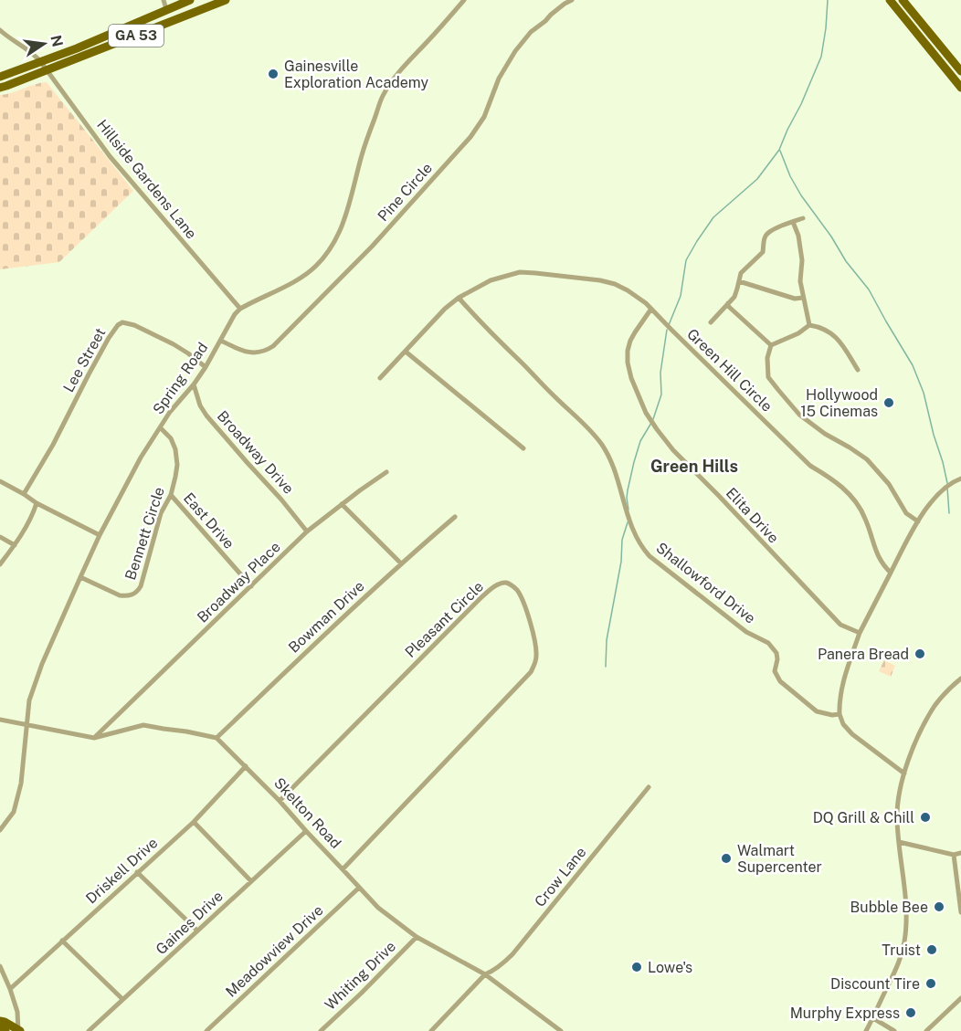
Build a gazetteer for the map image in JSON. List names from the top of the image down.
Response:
{
  "streets": {
    "main road": ["GA 53"],
    "street": [
      "Hillside Gardens Lane",
      "Pine Circle",
      "Lee Street",
      "Green Hill Circle",
      "Spring Road",
      "Broadway Drive",
      "Elita Drive",
      "East Drive",
      "Bennett Circle",
      "Broadway Place",
      "Shallowford Drive",
      "Bowman Drive",
      "Pleasant Circle",
      "Skelton Road",
      "Driskell Drive",
      "Crow Lane",
      "Gaines Drive",
      "Meadowview Drive",
      "Whiting Drive"
    ]
  },
  "crossings": [
    ["GA 53", "Hillside Gardens Lane"],
    ["Hillside Gardens Lane", "Spring Road"],
    ["Pine Circle", "Spring Road"],
    ["Lee Street", "Spring Road"],
    ["Green Hill Circle", "Elita Drive"],
    ["Green Hill Circle", "Shallowford Drive"],
    ["Spring Road", "Broadway Drive"],
    ["Spring Road", "Bennett Circle"],
    ["Broadway Drive", "Broadway Place"],
    ["East Drive", "Bennett Circle"],
    ["East Drive", "Broadway Place"],
    ["Bowman Drive", "Skelton Road"],
    ["Pleasant Circle", "Skelton Road"],
    ["Skelton Road", "Driskell Drive"],
    ["Skelton Road", "Crow Lane"],
    ["Skelton Road", "Gaines Drive"],
    ["Skelton Road", "Meadowview Drive"],
    ["Skelton Road", "Whiting Drive"]
  ],
  "districts": ["Green Hills"],
  "places": [
    "Gainesville Exploration Academy",
    "Hollywood 15 Cinemas",
    "Panera Bread",
    "DQ Grill & Chill",
    "Walmart Supercenter",
    "Bubble Bee",
    "Truist",
    "Lowe's",
    "Discount Tire",
    "Murphy Express"
  ],
  "north": "right"
}
